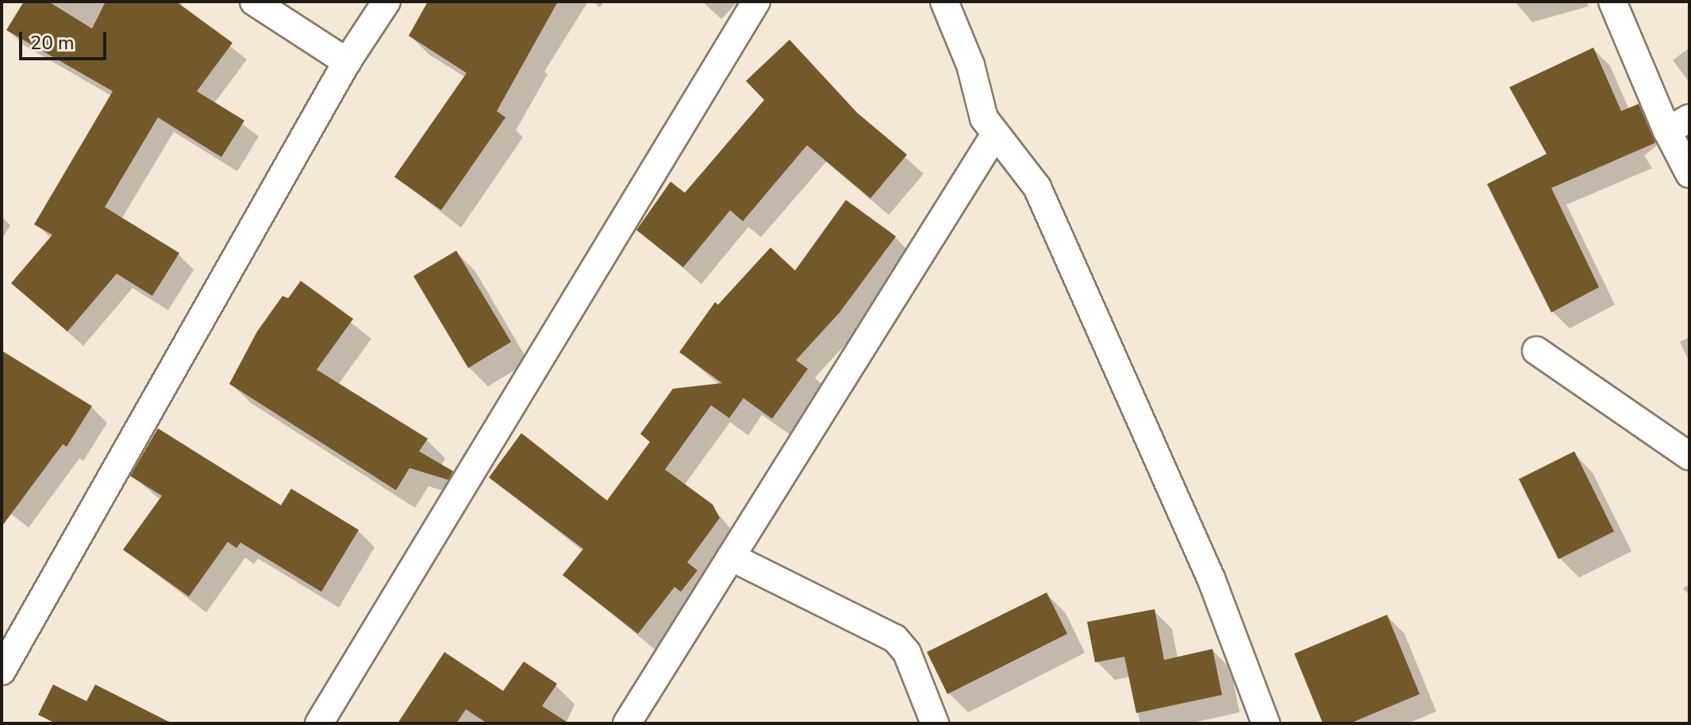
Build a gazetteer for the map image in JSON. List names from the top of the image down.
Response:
{
  "scale_bar": "20 m"
}
